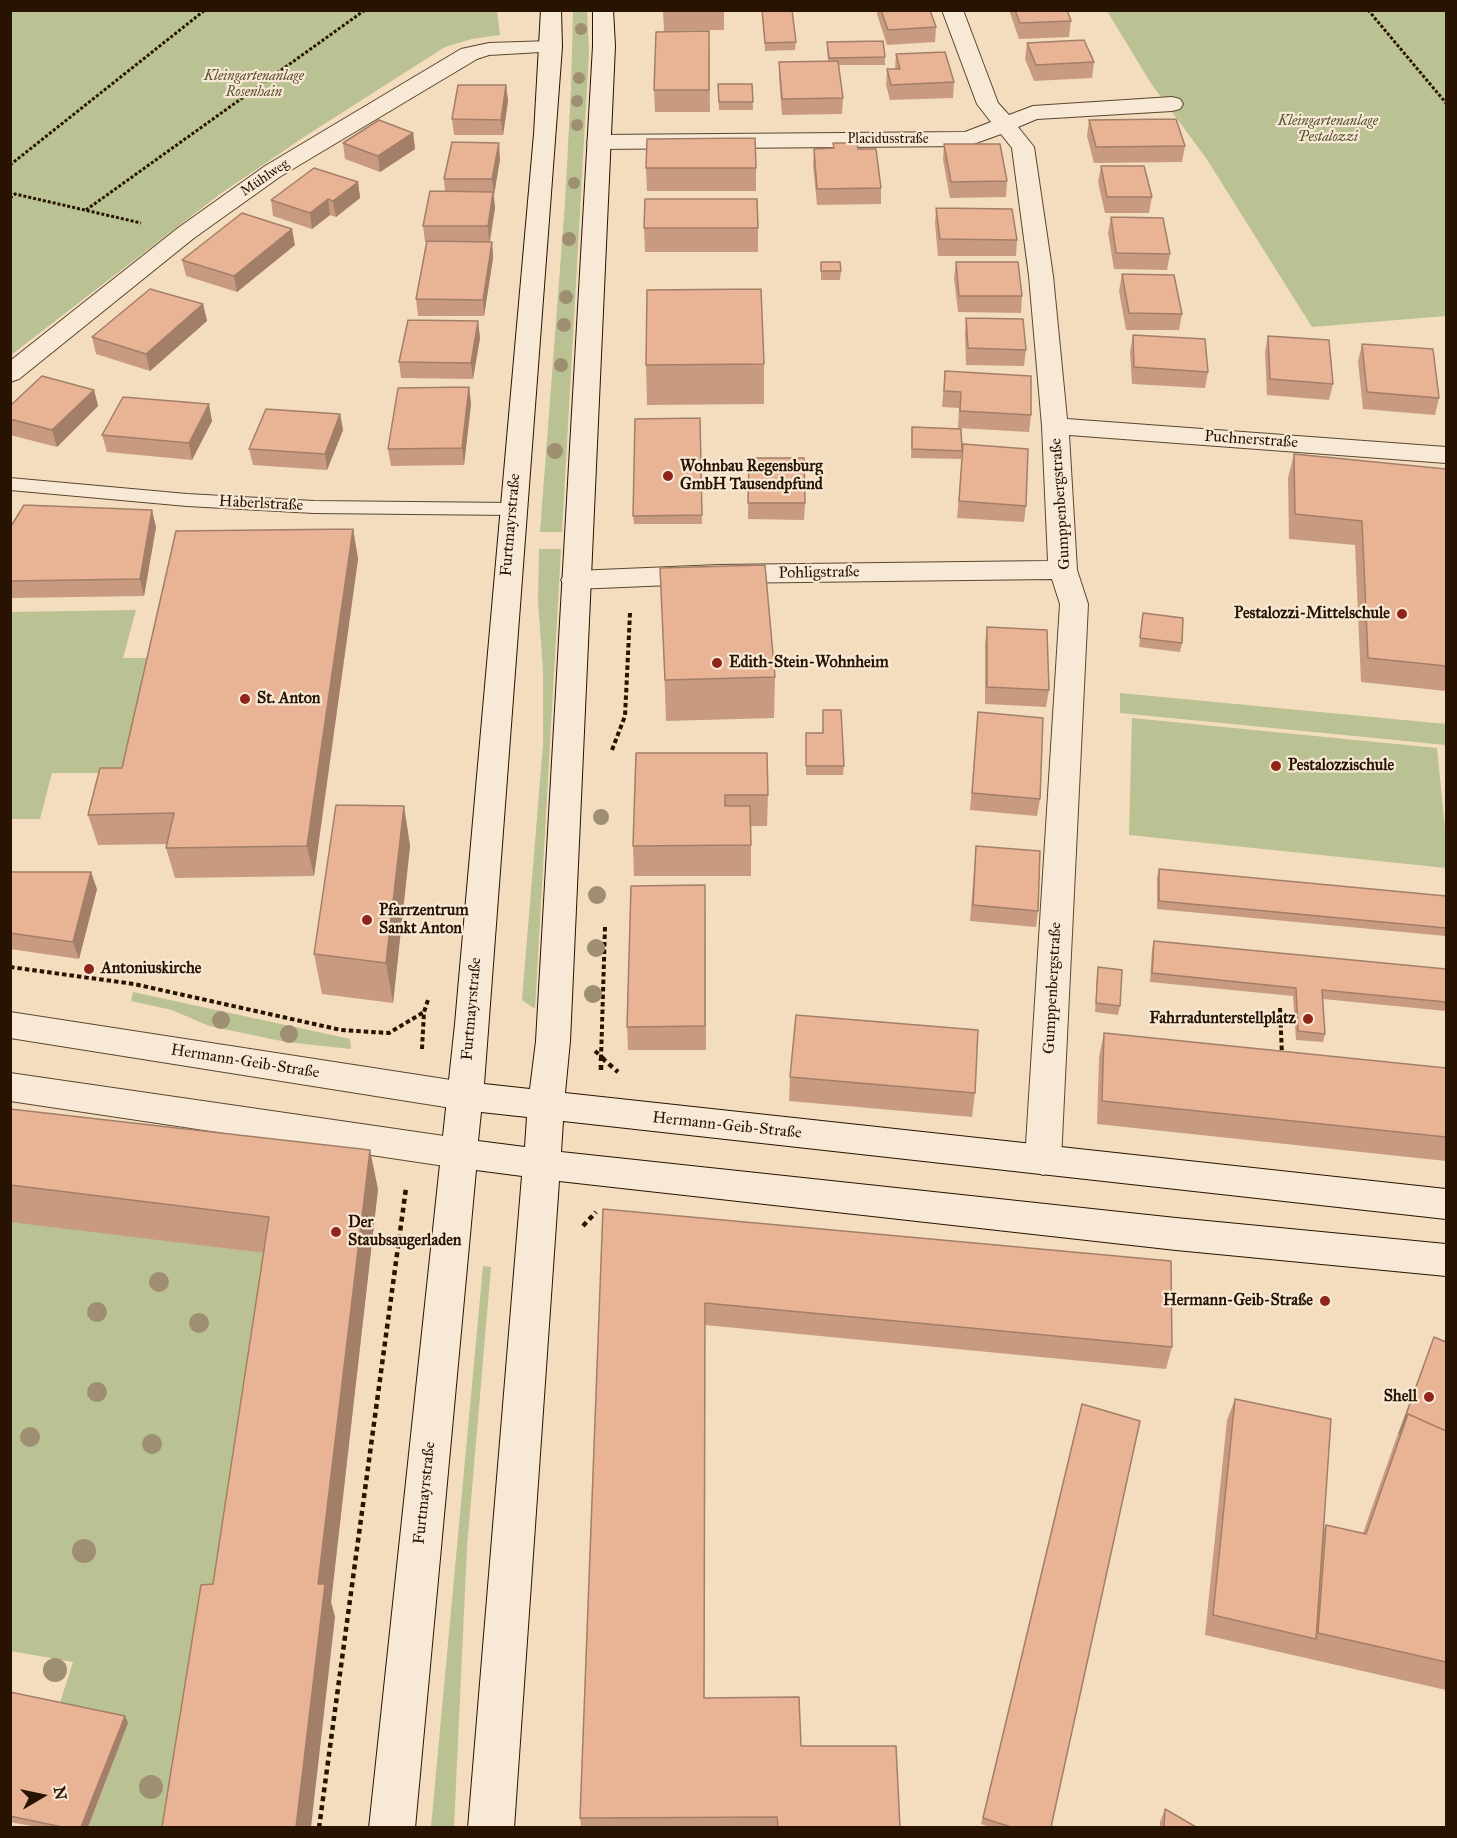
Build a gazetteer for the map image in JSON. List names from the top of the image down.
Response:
{
  "streets": {
    "main road": [
      "Placidusstraße",
      "Mühlweg",
      "Puchnerstraße",
      "Gumppenbergstraße",
      "Furtmayrstraße",
      "Pohligstraße",
      "Hermann-Geib-Straße"
    ],
    "lane": ["Haberlstraße"]
  },
  "crossings": [
    ["Placidusstraße", "Gumppenbergstraße"],
    ["Mühlweg", "Furtmayrstraße"],
    ["Puchnerstraße", "Gumppenbergstraße"],
    ["Haberlstraße", "Furtmayrstraße"],
    ["Gumppenbergstraße", "Pohligstraße"],
    ["Gumppenbergstraße", "Hermann-Geib-Straße"],
    ["Furtmayrstraße", "Hermann-Geib-Straße"]
  ],
  "parks": ["Kleingartenanlage Rosenhain", "Kleingartenanlage Pestalozzi"],
  "places": [
    "Wohnbau Regensburg GmbH Tausendpfund",
    "Pestalozzi-Mittelschule",
    "Edith-Stein-Wohnheim",
    "St. Anton",
    "Pestalozzischule",
    "Pfarrzentrum Sankt Anton",
    "Antoniuskirche",
    "Fahrradunterstellplatz",
    "Der Staubsaugerladen",
    "Hermann-Geib-Straße",
    "Shell"
  ],
  "north": "right"
}
